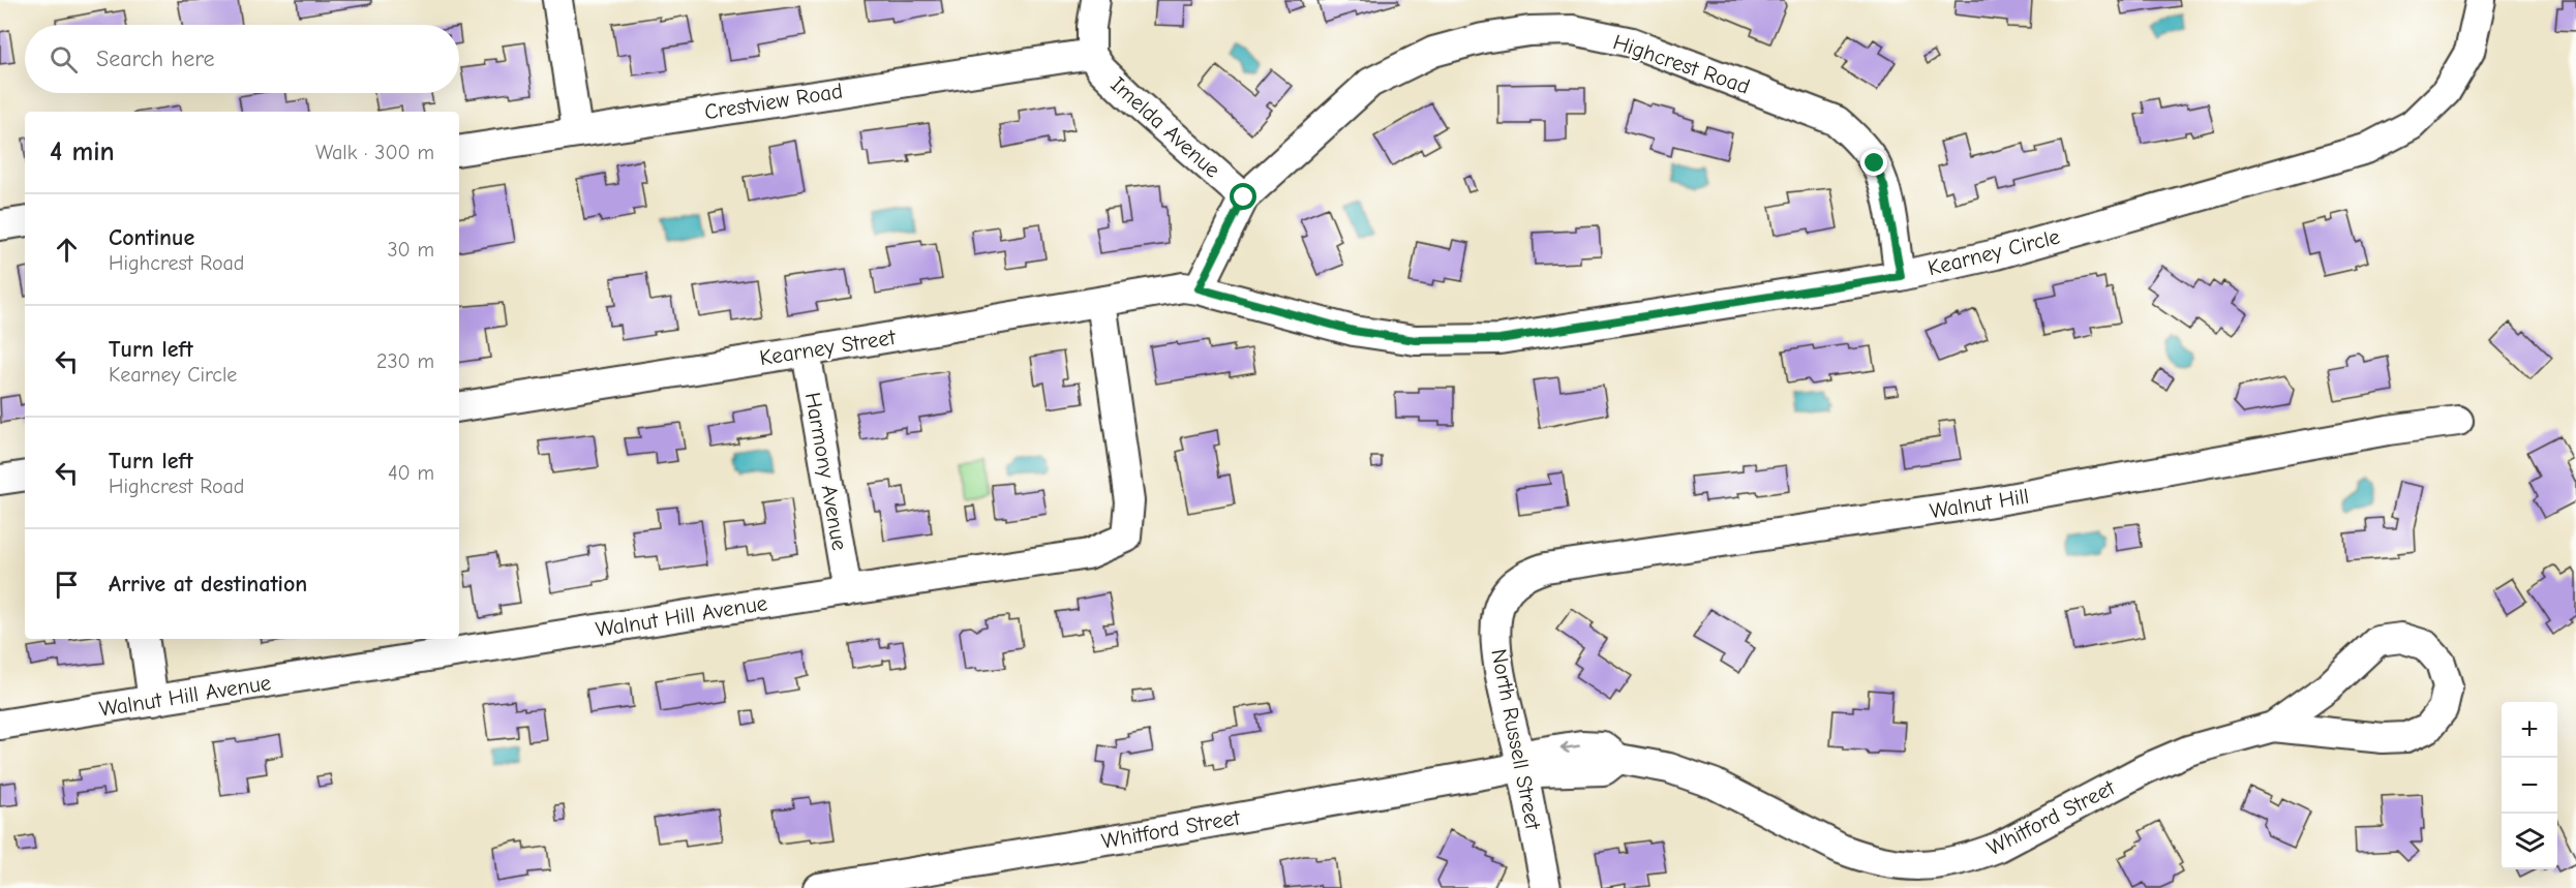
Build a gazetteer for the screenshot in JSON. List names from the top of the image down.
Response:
{
  "streets": {
    "street": [
      "Highcrest Road",
      "Crestview Road",
      "Imelda Avenue",
      "Kearney Circle",
      "Kearney Street",
      "Harmony Avenue",
      "Walnut Hill",
      "Walnut Hill Avenue",
      "North Russell Street",
      "Whitford Street"
    ]
  },
  "crossings": [
    ["Highcrest Road", "Imelda Avenue"],
    ["Highcrest Road", "Kearney Circle"],
    ["Highcrest Road", "Kearney Street"],
    ["Crestview Road", "Imelda Avenue"],
    ["Kearney Circle", "Kearney Street"],
    ["Kearney Street", "Harmony Avenue"],
    ["Kearney Street", "Walnut Hill Avenue"],
    ["Harmony Avenue", "Walnut Hill Avenue"],
    ["Walnut Hill", "North Russell Street"],
    ["North Russell Street", "Whitford Street"]
  ],
  "page": {
    "search": "Search here",
    "heading": ["4 min", "Walk · 300 m"],
    "list": [
      ["Continue", "Highcrest Road", "30 m"],
      ["Turn left", "Kearney Circle", "230 m"],
      ["Turn left", "Highcrest Road", "40 m"],
      "Arrive at destination"
    ],
    "map_buttons": ["+", "−"]
  }
}
